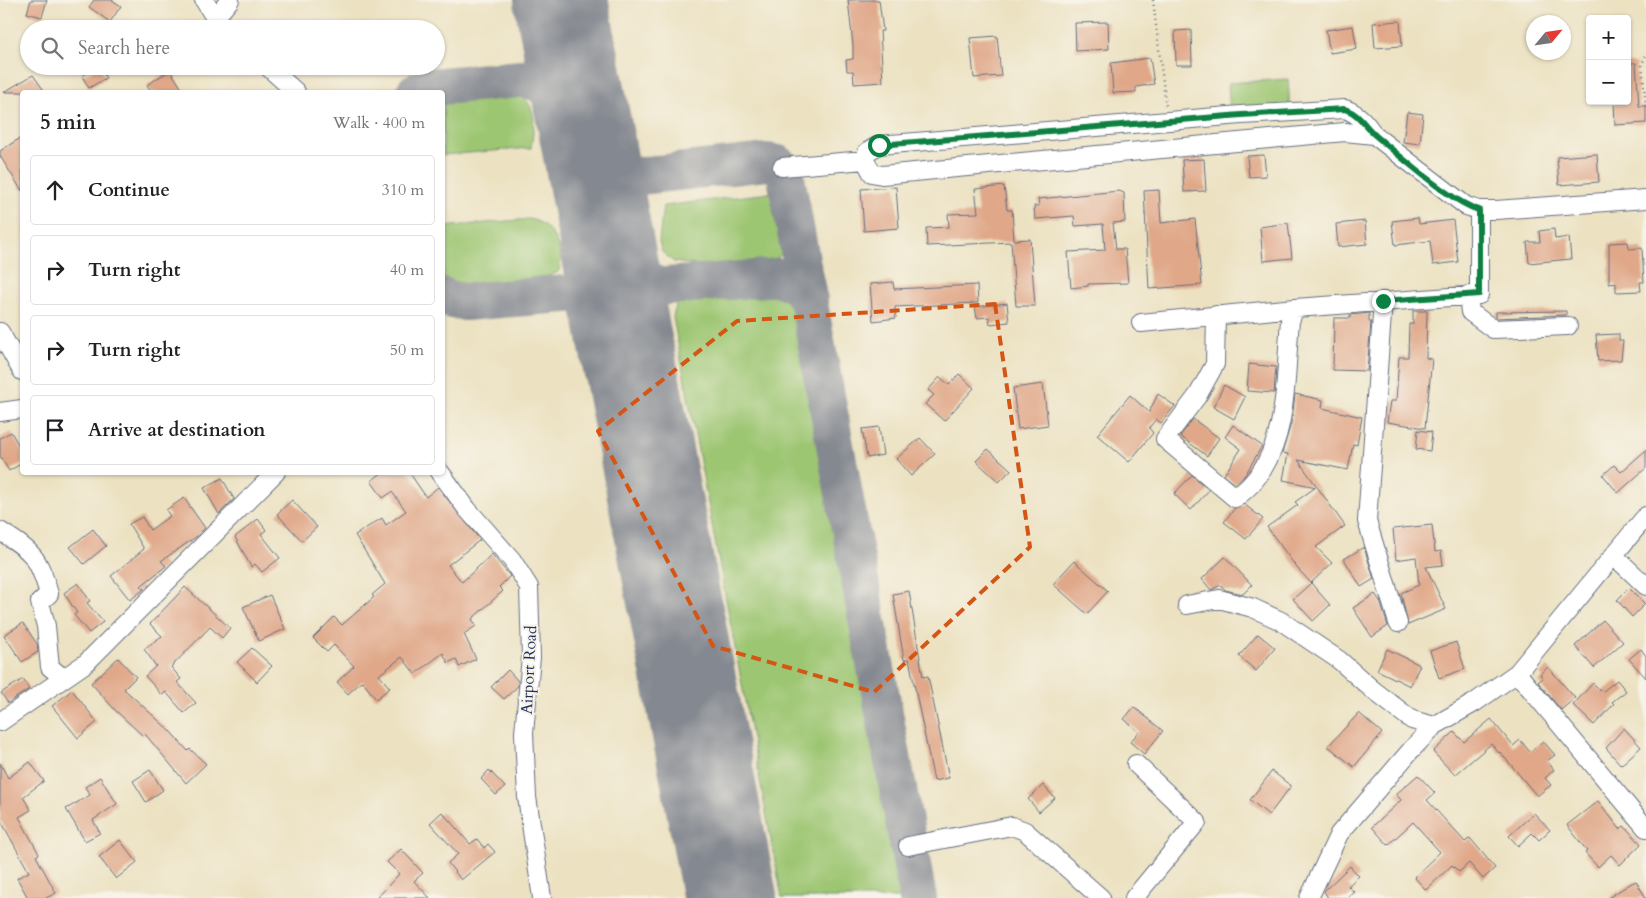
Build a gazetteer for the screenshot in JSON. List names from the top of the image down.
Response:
{
  "streets": {
    "street": ["Airport Road"]
  },
  "north": "top right",
  "page": {
    "map_buttons": ["+", "−"],
    "search": "Search here",
    "heading": ["5 min", "Walk · 400 m"],
    "list": [
      ["Continue", "310 m"],
      ["Turn right", "40 m"],
      ["Turn right", "50 m"],
      "Arrive at destination"
    ]
  }
}
